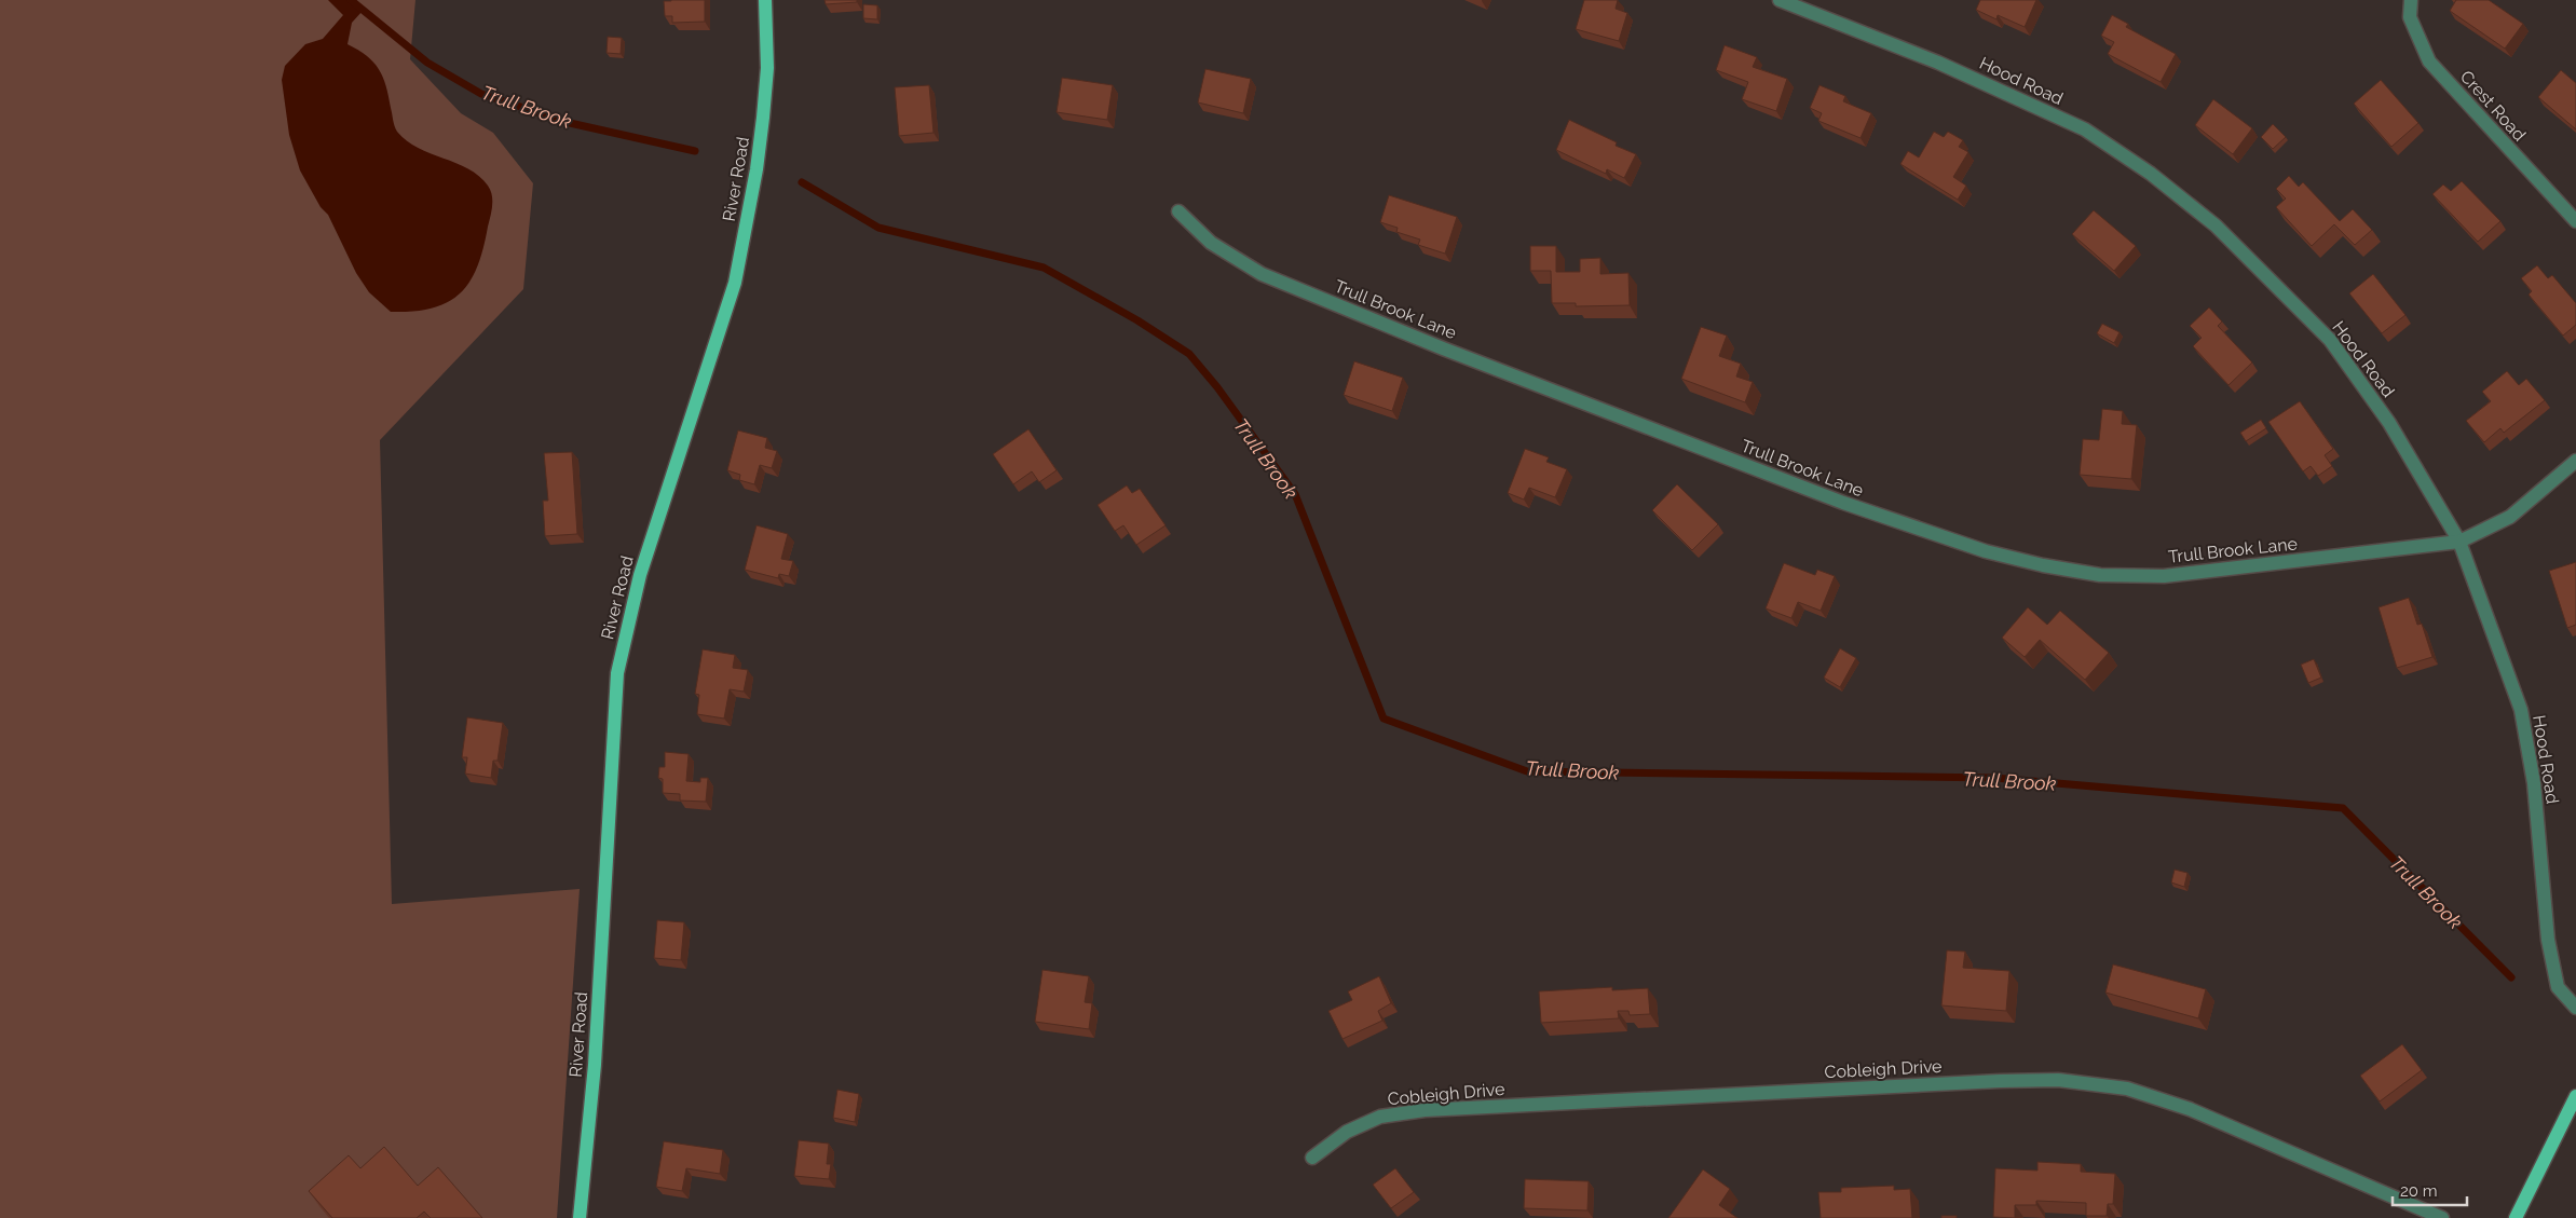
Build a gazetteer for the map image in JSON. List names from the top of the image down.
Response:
{
  "streets": {
    "main road": ["River Road"],
    "street": [
      "Hood Road",
      "Crest Road",
      "Trull Brook Lane",
      "Cobleigh Drive"
    ]
  },
  "crossings": [
    ["Hood Road", "Trull Brook Lane"]
  ],
  "water": ["Trull Brook"],
  "scale_bar": "20 m"
}
